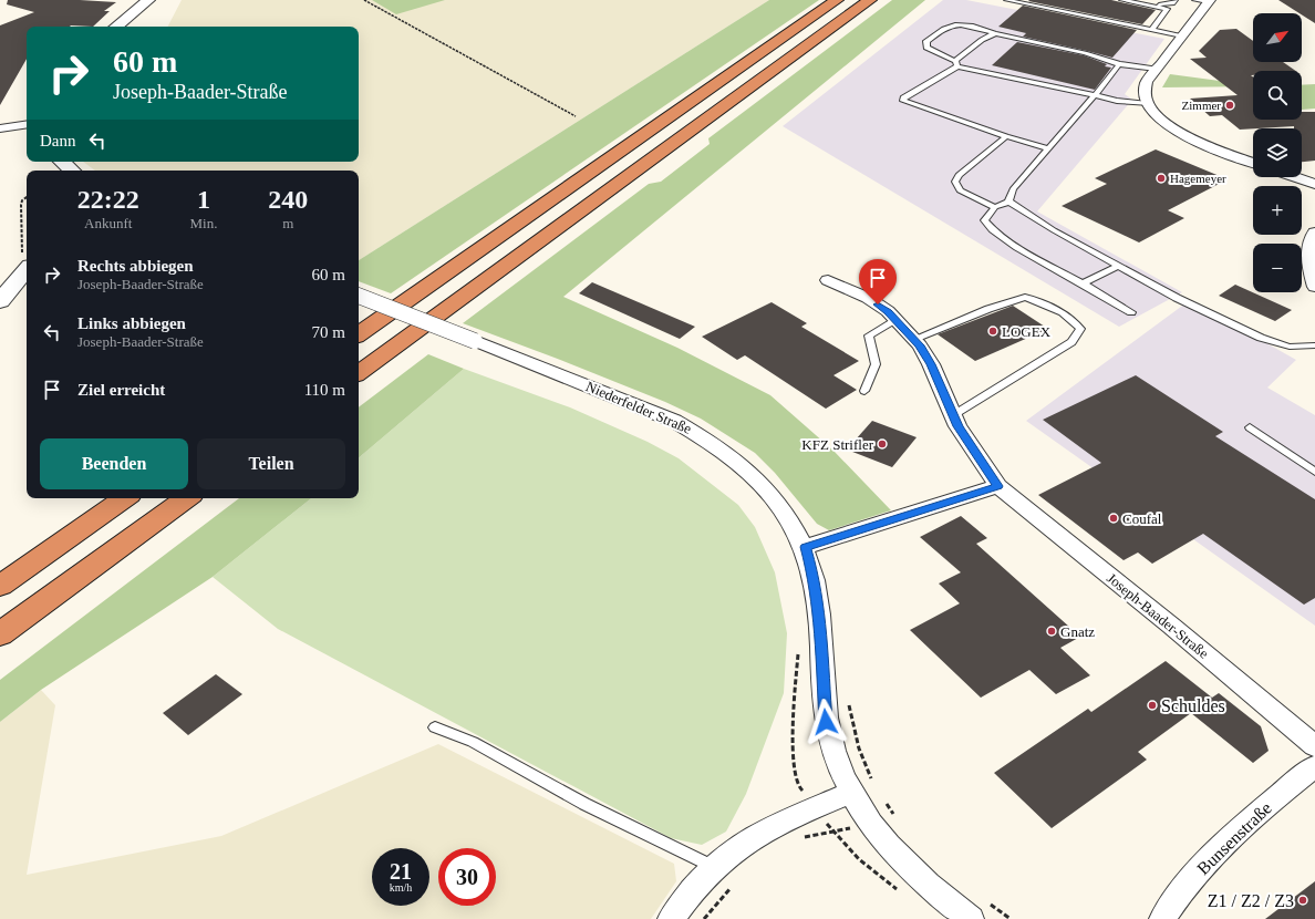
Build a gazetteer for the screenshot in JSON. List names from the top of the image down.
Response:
{
  "streets": {
    "street": ["Niederfelder Straße", "Joseph-Baader-Straße", "Bunsenstraße"]
  },
  "places": [
    "Zimmer",
    "Hagemeyer",
    "LOGEX",
    "KFZ Strifler",
    "Coufal",
    "Gnatz",
    "Schuldes",
    "Z1 / Z2 / Z3"
  ],
  "north": "top right",
  "page": {
    "map_buttons": ["+", "−"],
    "turn": ["60 m", "Joseph-Baader-Straße"],
    "then": "Dann",
    "eta": [
      "22:22",
      "Ankunft",
      "1",
      "Min.",
      "240",
      "m"
    ],
    "list": [
      {
        "name": "Rechts abbiegen",
        "note": "Joseph-Baader-Straße",
        "value": "60 m"
      },
      {
        "name": "Links abbiegen",
        "note": "Joseph-Baader-Straße",
        "value": "70 m"
      },
      {
        "name": "Ziel erreicht",
        "value": "110 m"
      }
    ],
    "buttons": ["Beenden", "Teilen"],
    "speed": "21 km/h",
    "limit": "30"
  }
}
